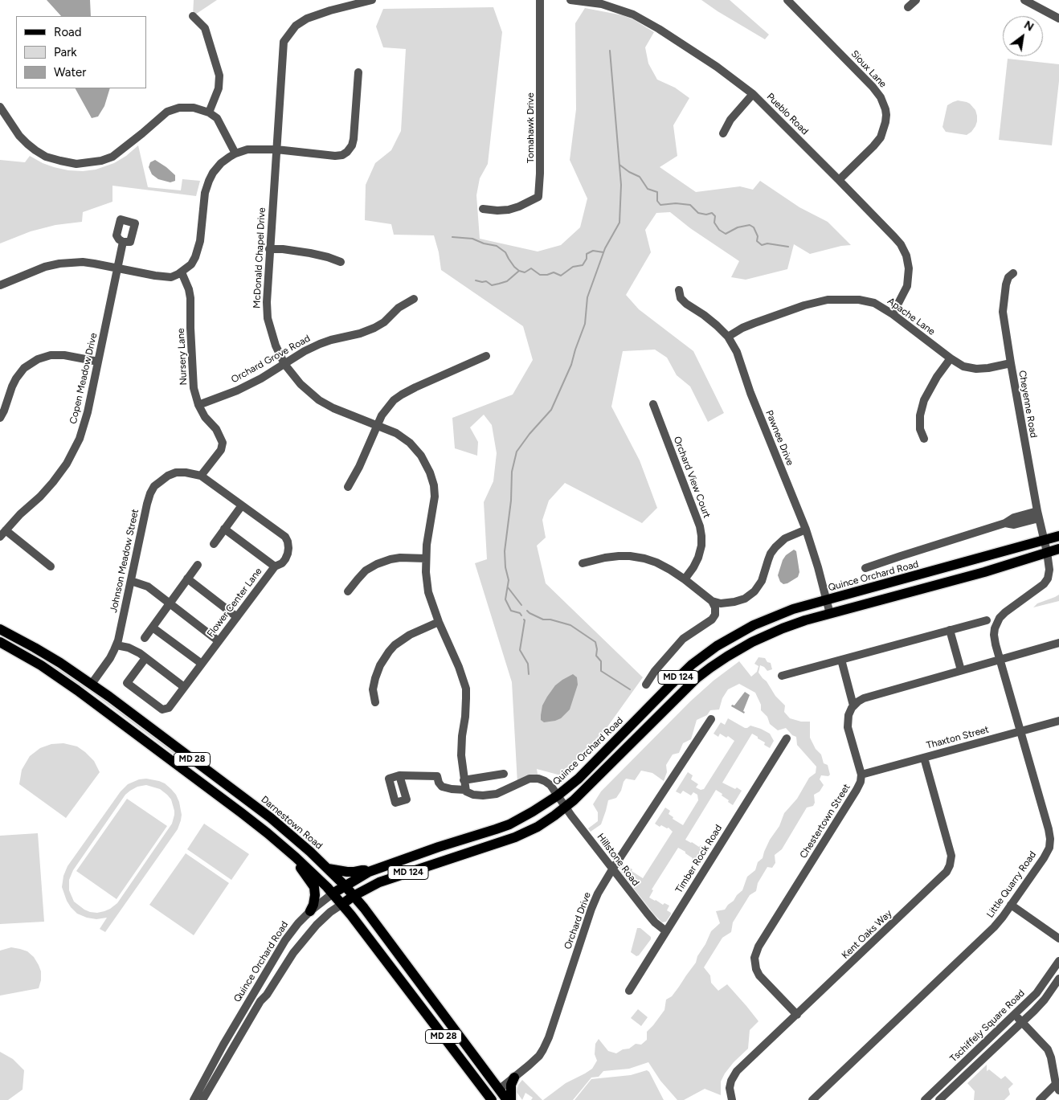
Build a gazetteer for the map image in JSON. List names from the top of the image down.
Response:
{
  "streets": {
    "main road": [
      "Quince Orchard Road",
      "MD 124",
      "MD 28",
      "Darnestown Road"
    ],
    "street": [
      "Sioux Lane",
      "Pueblo Road",
      "Tomahawk Drive",
      "McDonald Chapel Drive",
      "Apache Lane",
      "Nursery Lane",
      "Orchard Grove Road",
      "Copen Meadow Drive",
      "Cheyenne Road",
      "Pawnee Drive",
      "Orchard View Court",
      "Johnson Meadow Street",
      "Flower Center Lane",
      "Thaxton Street",
      "Chestertown Street",
      "Timber Rock Road",
      "Hillstone Road",
      "Little Quarry Road",
      "Orchard Drive",
      "Kent Oaks Way",
      "Tschiffely Square Road"
    ]
  },
  "crossings": [
    ["Sioux Lane", "Pueblo Road"],
    ["Pueblo Road", "Apache Lane"],
    ["McDonald Chapel Drive", "Orchard Grove Road"],
    ["Apache Lane", "Cheyenne Road"],
    ["Apache Lane", "Pawnee Drive"],
    ["Nursery Lane", "Orchard Grove Road"],
    ["Nursery Lane", "Johnson Meadow Street"],
    ["Nursery Lane", "Flower Center Lane"],
    ["Cheyenne Road", "Quince Orchard Road"],
    ["Cheyenne Road", "Little Quarry Road"],
    ["Pawnee Drive", "Quince Orchard Road"],
    ["Johnson Meadow Street", "Flower Center Lane"],
    ["Johnson Meadow Street", "Darnestown Road"],
    ["Quince Orchard Road", "MD 28"],
    ["Quince Orchard Road", "Darnestown Road"],
    ["Quince Orchard Road", "Hillstone Road"],
    ["Quince Orchard Road", "Little Quarry Road"],
    ["Thaxton Street", "Chestertown Street"],
    ["Thaxton Street", "Little Quarry Road"],
    ["Thaxton Street", "Kent Oaks Way"],
    ["Chestertown Street", "Kent Oaks Way"],
    ["Darnestown Road", "Orchard Drive"],
    ["Timber Rock Road", "Hillstone Road"],
    ["Hillstone Road", "Orchard Drive"]
  ],
  "legend": ["Road", "Park", "Water"],
  "north": "top right"
}
